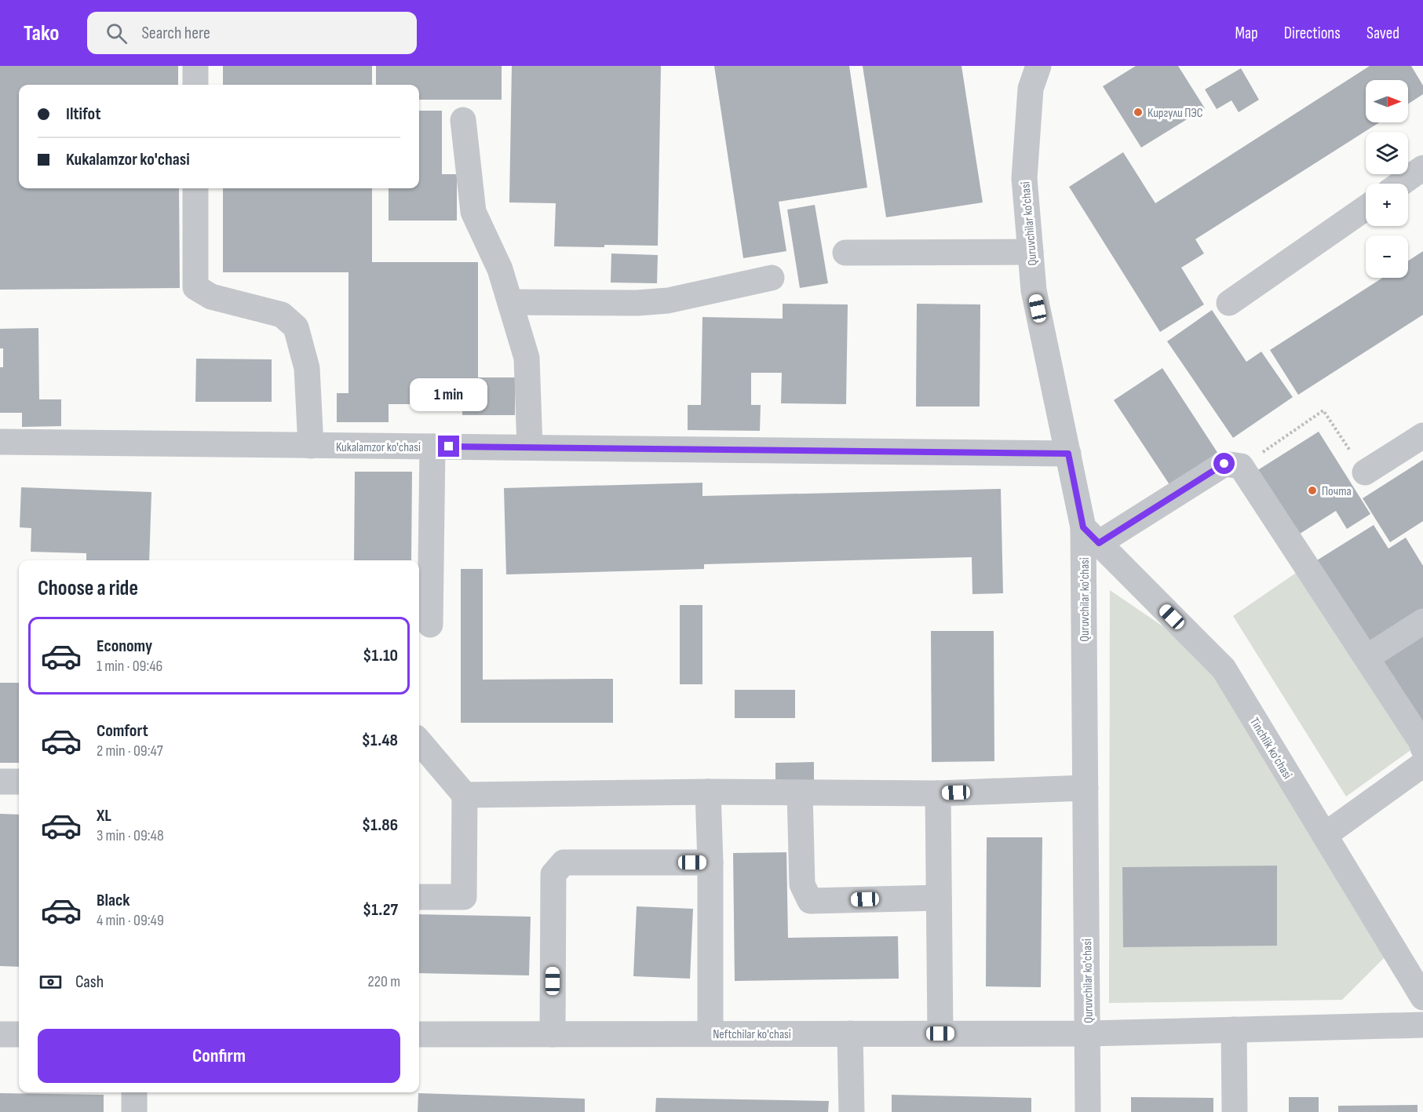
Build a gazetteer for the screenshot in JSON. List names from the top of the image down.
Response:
{
  "streets": {
    "street": [
      "Quruvchilar ko'chasi",
      "Kukalamzor ko'chasi",
      "Tinchlik ko'chasi",
      "Neftchilar ko'chasi"
    ]
  },
  "crossings": [
    ["Quruvchilar ko'chasi", "Kukalamzor ko'chasi"],
    ["Quruvchilar ko'chasi", "Tinchlik ko'chasi"],
    ["Quruvchilar ko'chasi", "Neftchilar ko'chasi"]
  ],
  "places": ["Киргули ПЭС", "Почта"],
  "north": "right",
  "page": {
    "header": "Tako",
    "search": "Search here",
    "nav": ["Map", "Directions", "Saved"],
    "map_buttons": ["+", "−"],
    "banner": ["Iltifot", "Kukalamzor ko'chasi"],
    "bubble": "1 min",
    "heading": "Choose a ride",
    "list": [
      {
        "name": "Economy",
        "note": "1 min · 09:46",
        "value": "$1.10"
      },
      {
        "name": "Comfort",
        "note": "2 min · 09:47",
        "value": "$1.48"
      },
      {
        "name": "XL",
        "note": "3 min · 09:48",
        "value": "$1.86"
      },
      {
        "name": "Black",
        "note": "4 min · 09:49",
        "value": "$1.27"
      }
    ],
    "pay": ["Cash", "220 m"],
    "buttons": "Confirm"
  }
}
